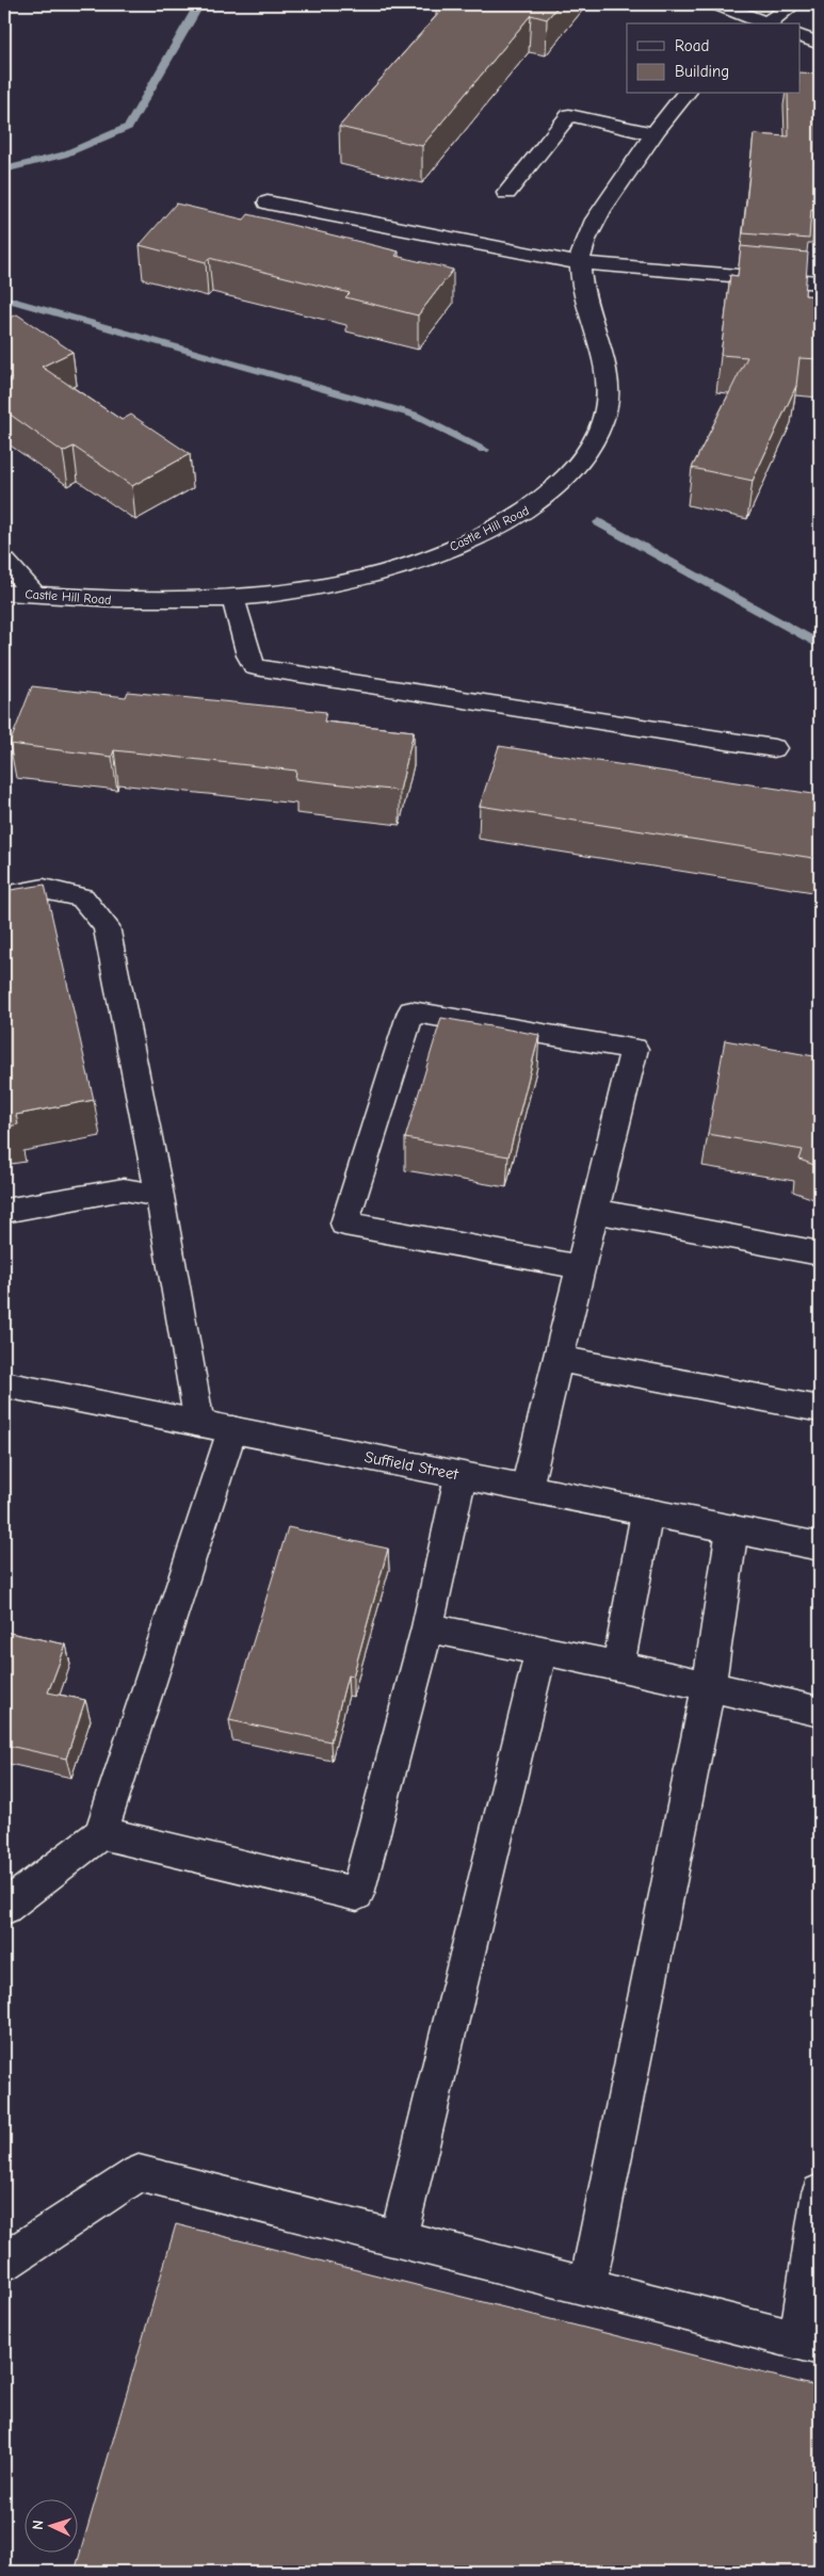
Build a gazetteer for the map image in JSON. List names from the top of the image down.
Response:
{
  "streets": {
    "street": ["Castle Hill Road", "Suffield Street"]
  },
  "legend": ["Road", "Building"],
  "north": "left"
}
